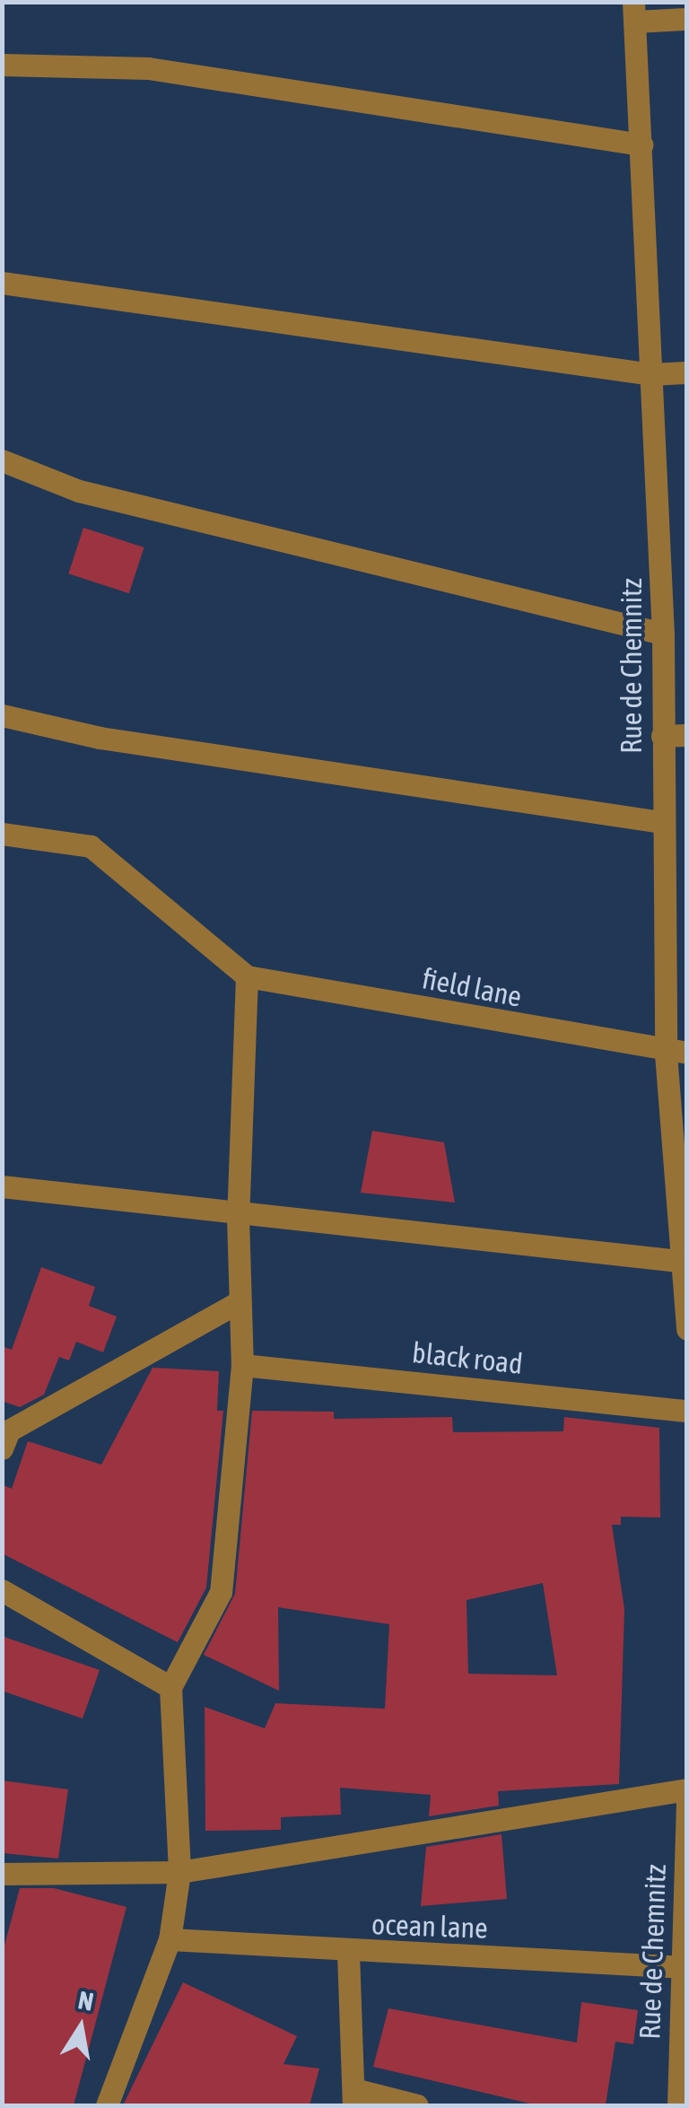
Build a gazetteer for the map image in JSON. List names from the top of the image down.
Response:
{
  "streets": {
    "street": [
      "Rue de Chemnitz",
      "field lane",
      "black road",
      "ocean lane"
    ]
  },
  "crossings": [
    ["Rue de Chemnitz", "field lane"],
    ["Rue de Chemnitz", "ocean lane"]
  ],
  "north": "top"
}
